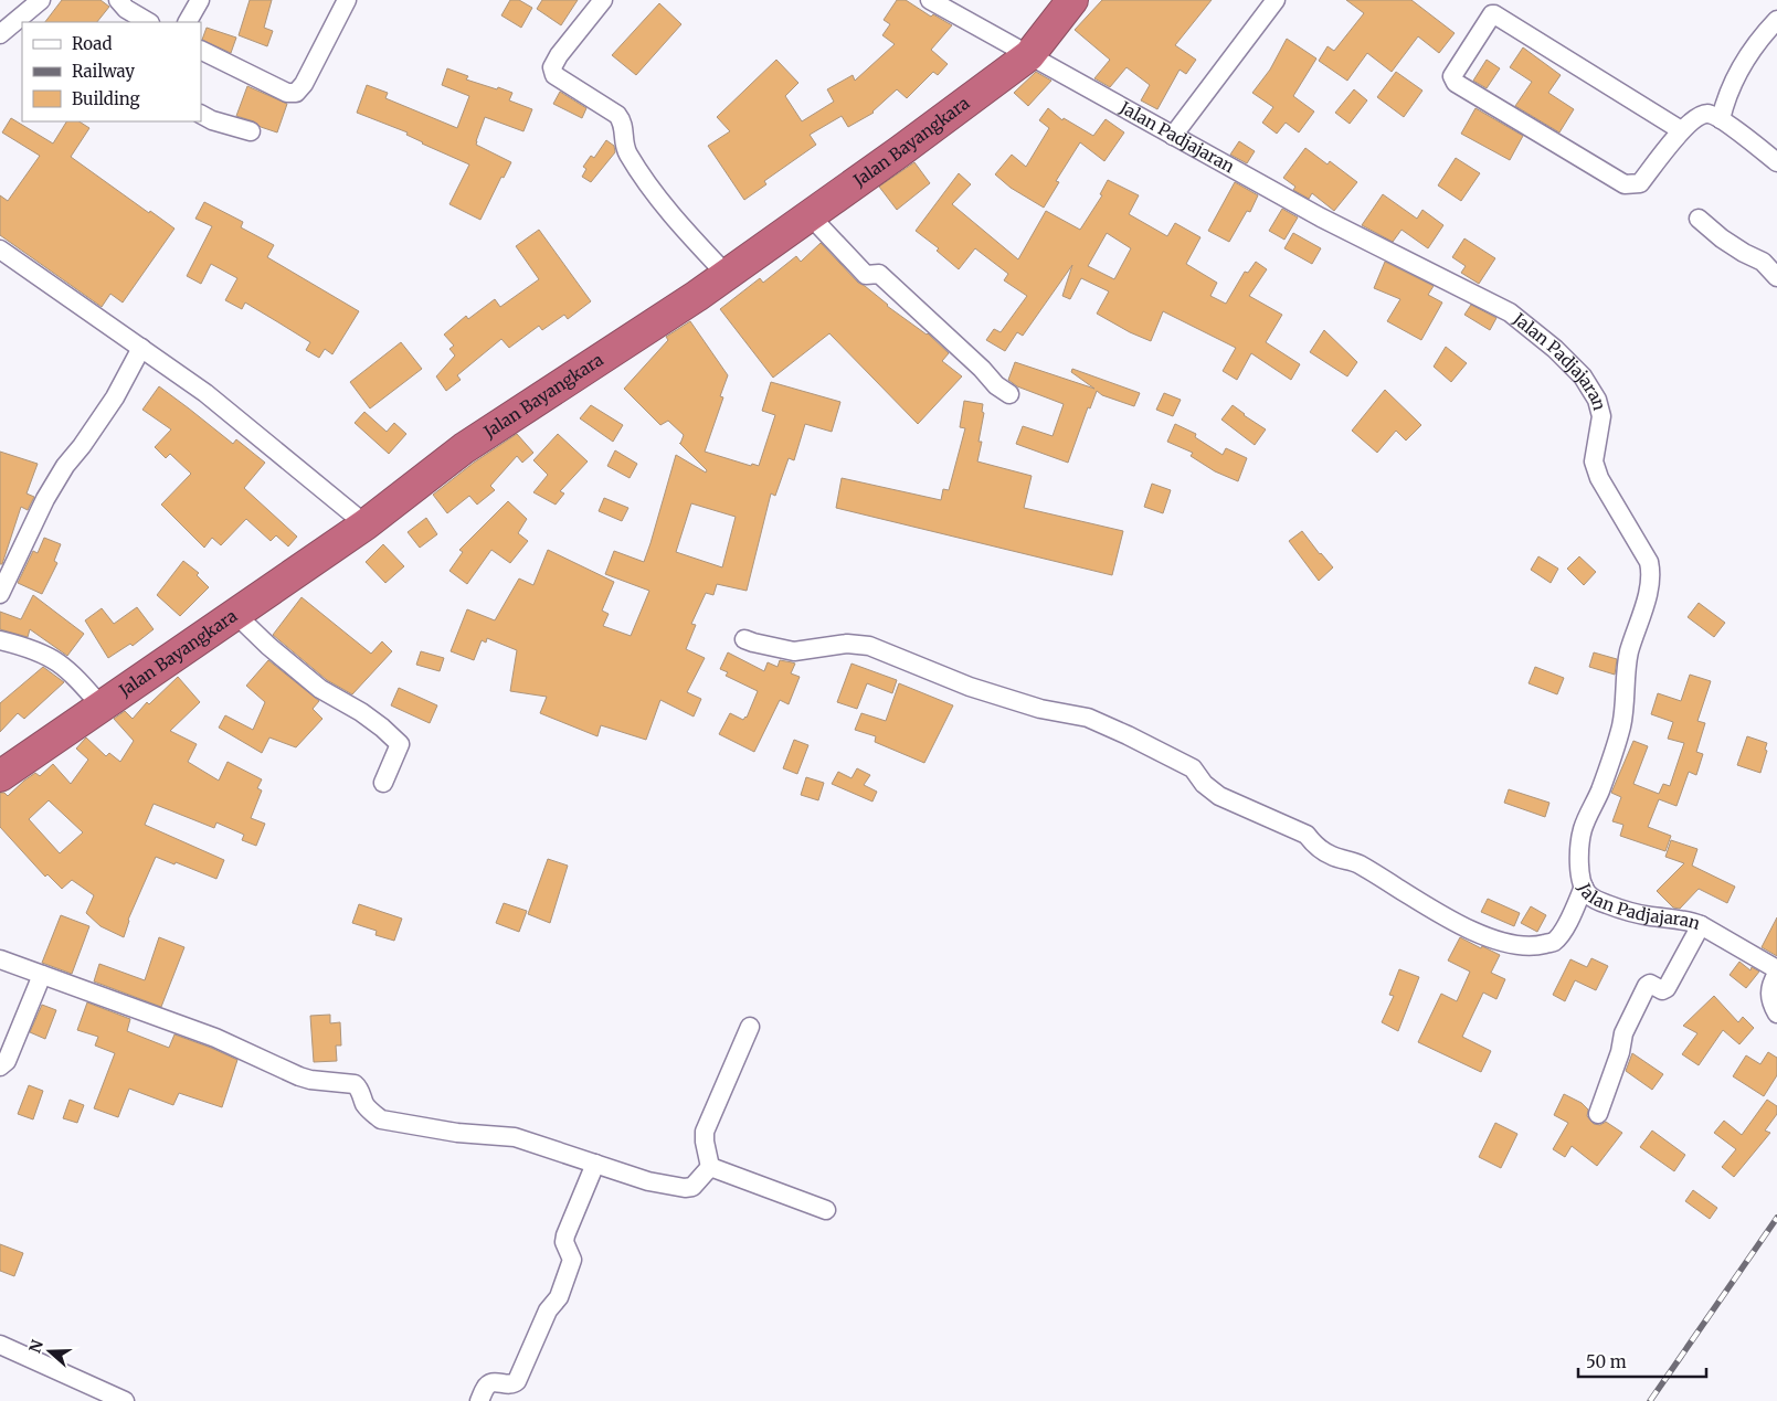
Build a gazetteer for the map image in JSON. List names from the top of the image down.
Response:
{
  "streets": {
    "highway": ["Jalan Bayangkara"],
    "street": ["Jalan Padjajaran"]
  },
  "crossings": [
    ["Jalan Padjajaran", "Jalan Bayangkara"]
  ],
  "legend": ["Road", "Railway", "Building"],
  "scale_bar": "50 m",
  "north": "left"
}
